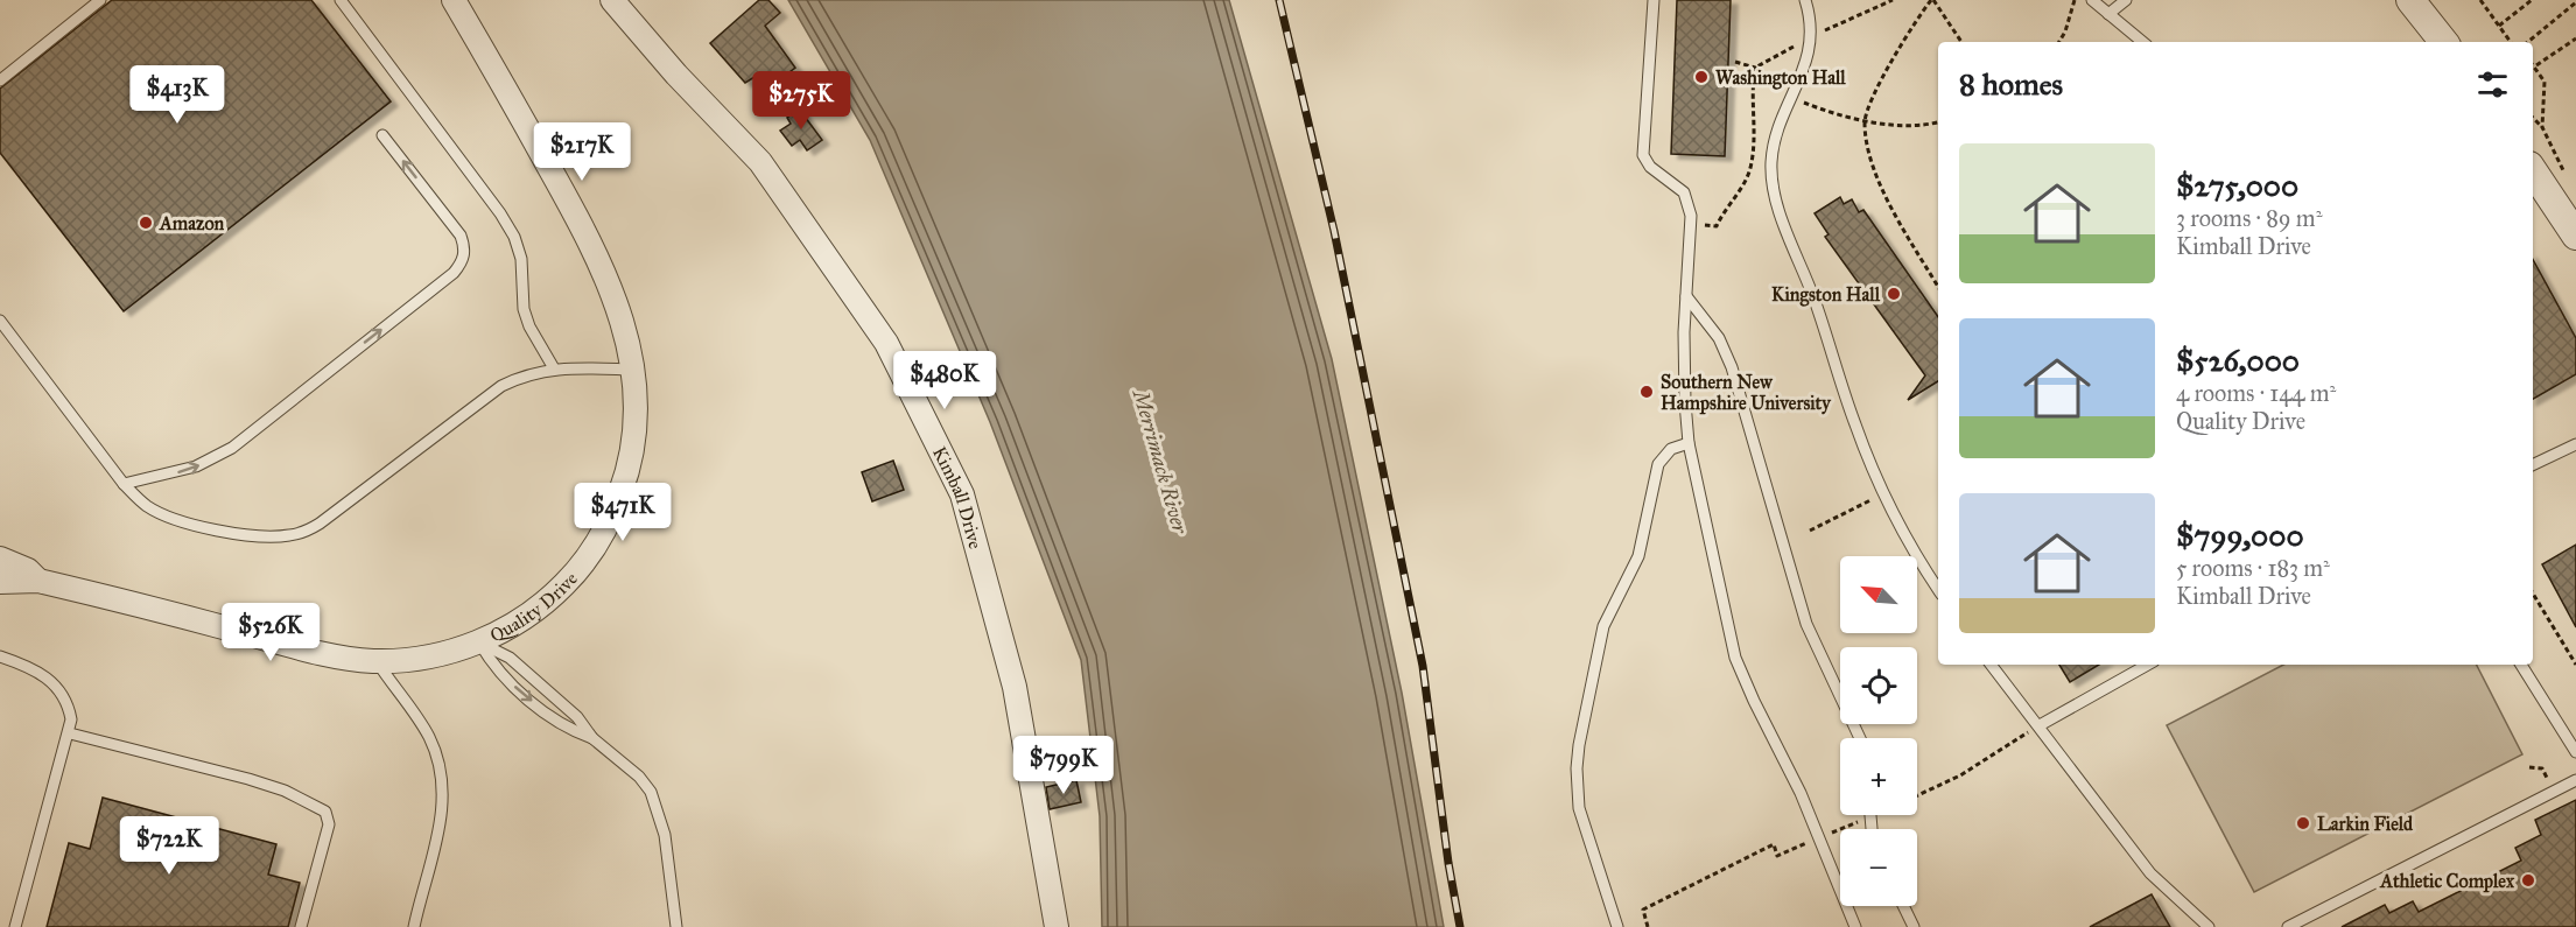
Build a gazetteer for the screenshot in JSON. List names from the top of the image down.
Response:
{
  "streets": {
    "street": ["Kimball Drive", "Quality Drive"]
  },
  "water": ["Merrimack River"],
  "places": [
    "Washington Hall",
    "Amazon",
    "Kingston Hall",
    "Southern New Hampshire University",
    "Larkin Field",
    "Athletic Complex"
  ],
  "north": "top left",
  "page": {
    "heading": "8 homes",
    "price": [
      "$413K",
      "$275K",
      "$217K",
      "$480K",
      "$471K",
      "$526K",
      "$799K",
      "$722K"
    ],
    "list": [
      {
        "name": "$275,000",
        "note": "3 rooms · 89 m² · Kimball Drive"
      },
      {
        "name": "$526,000",
        "note": "4 rooms · 144 m² · Quality Drive"
      },
      {
        "name": "$799,000",
        "note": "5 rooms · 183 m² · Kimball Drive"
      }
    ],
    "map_buttons": ["+", "−"]
  }
}
